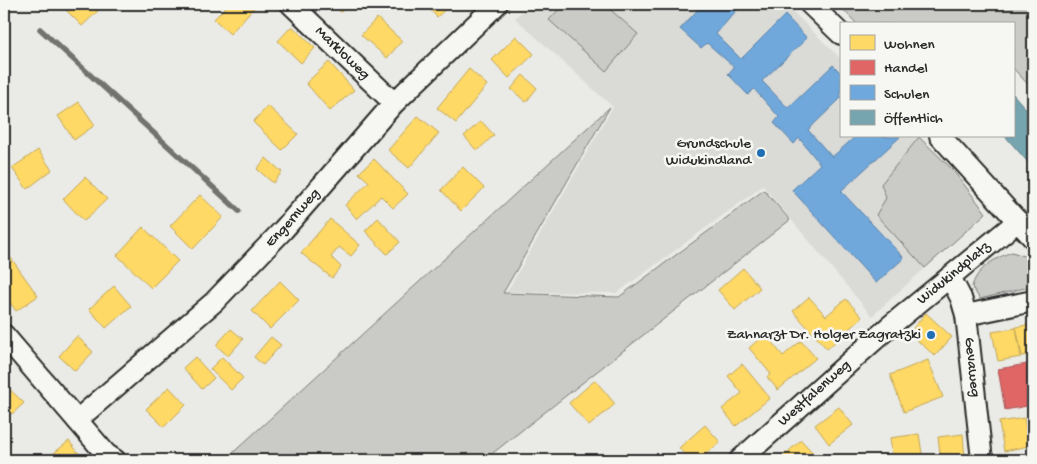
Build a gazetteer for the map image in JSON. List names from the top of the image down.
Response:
{
  "streets": {
    "street": [
      "Markloweg",
      "Engernweg",
      "Widukindplatz",
      "Gevaweg",
      "Westfalenweg"
    ]
  },
  "crossings": [
    ["Markloweg", "Engernweg"],
    ["Widukindplatz", "Gevaweg"],
    ["Widukindplatz", "Westfalenweg"]
  ],
  "places": ["Grundschule Widukindland", "Zahnarzt Dr. Holger Zagratzki"],
  "legend": [
    "Wohnen",
    "Handel",
    "Schulen",
    "Öffentlich"
  ]
}
